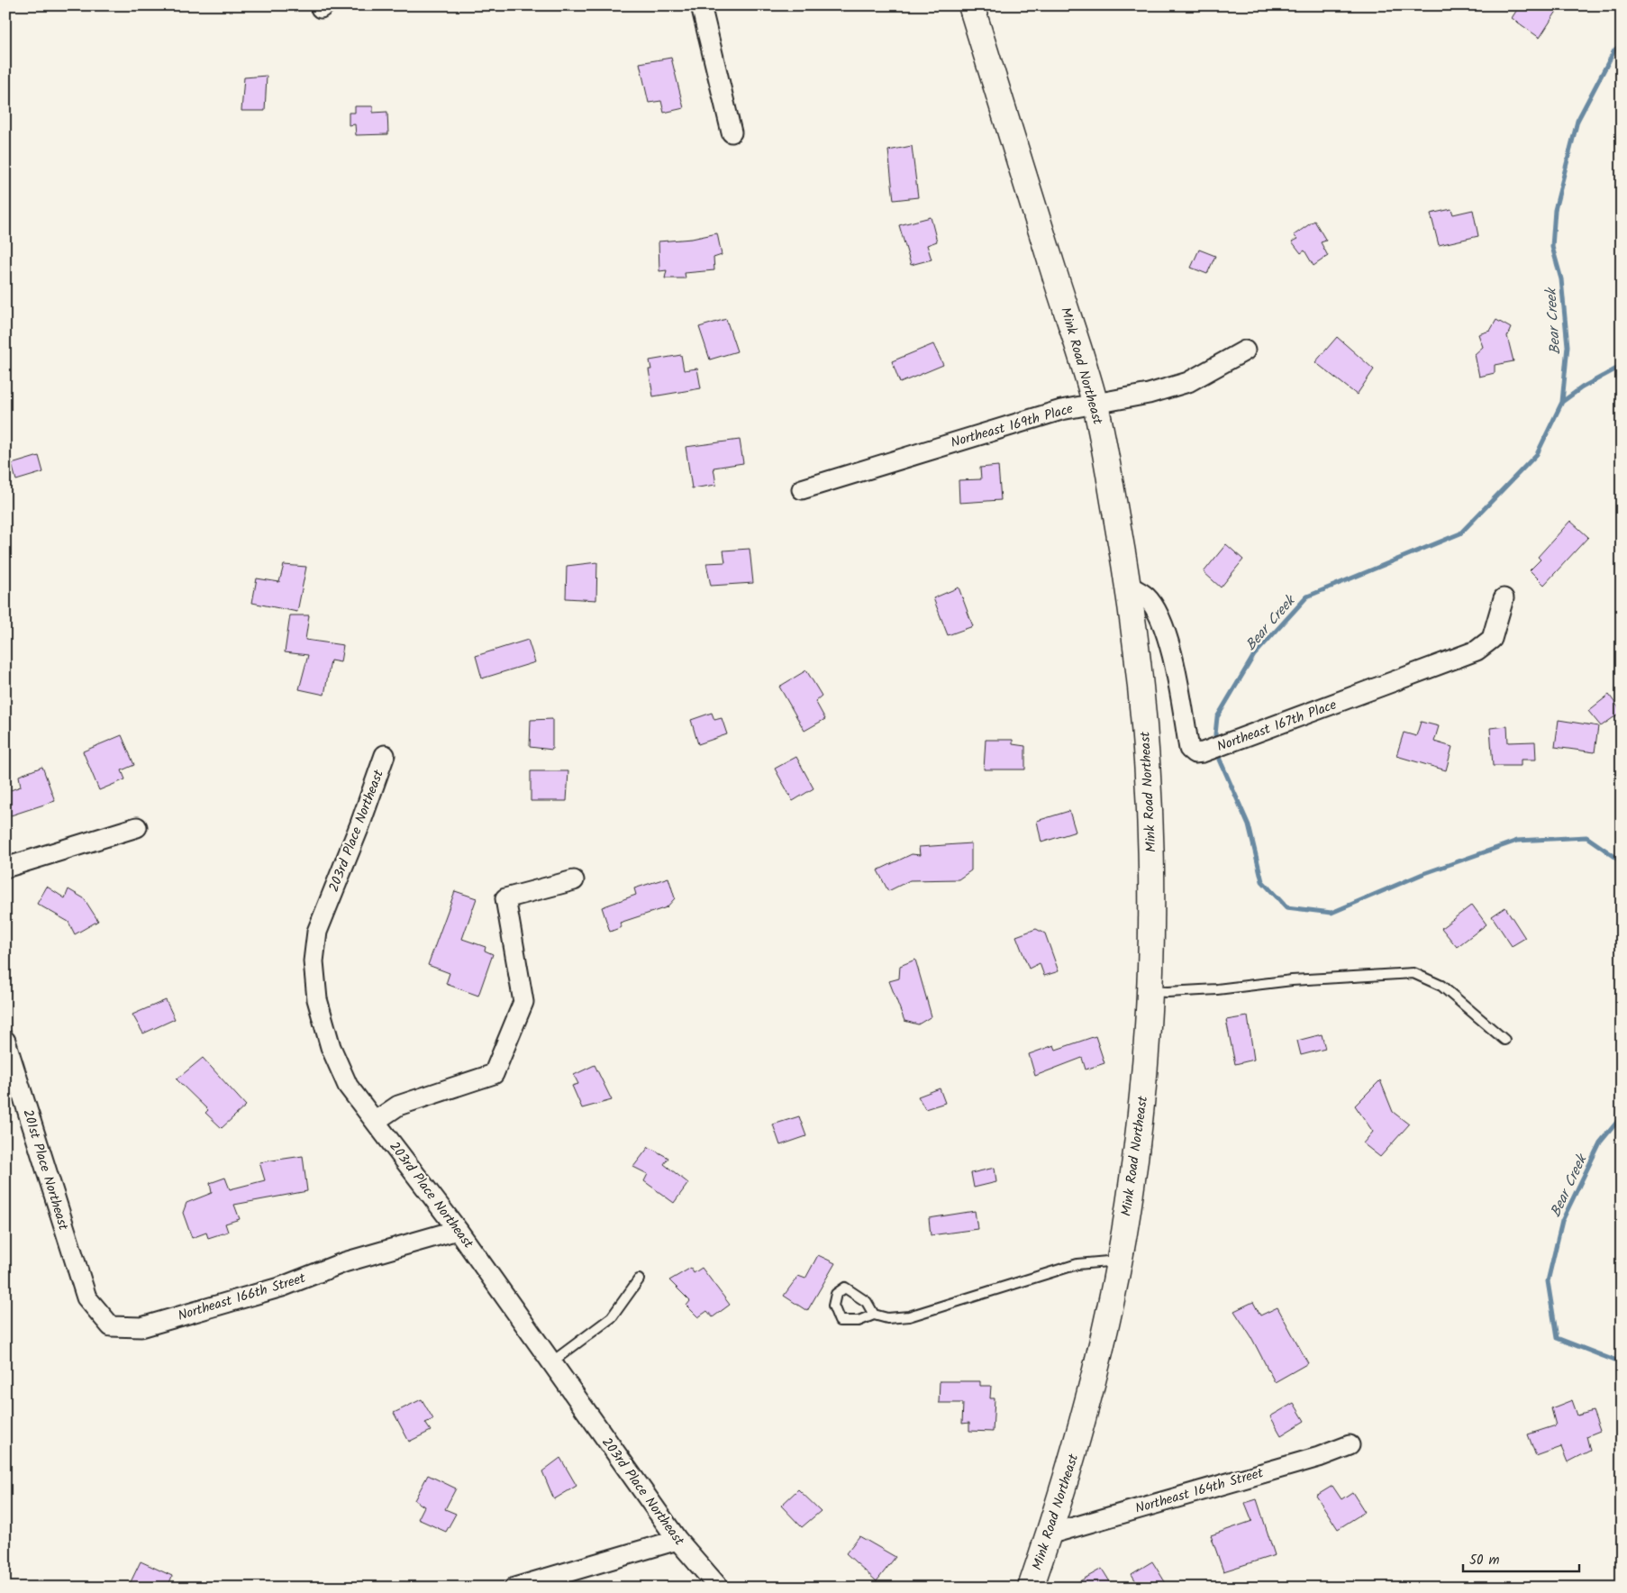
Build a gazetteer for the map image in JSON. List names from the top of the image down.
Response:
{
  "streets": {
    "street": [
      "Mink Road Northeast",
      "Northeast 169th Place",
      "Northeast 167th Place",
      "203rd Place Northeast",
      "201st Place Northeast",
      "Northeast 166th Street",
      "Northeast 164th Street"
    ]
  },
  "crossings": [
    ["Mink Road Northeast", "Northeast 169th Place"],
    ["Mink Road Northeast", "Northeast 167th Place"],
    ["Mink Road Northeast", "Northeast 164th Street"],
    ["203rd Place Northeast", "Northeast 166th Street"],
    ["201st Place Northeast", "Northeast 166th Street"]
  ],
  "water": ["Bear Creek"],
  "scale_bar": "50 m"
}
